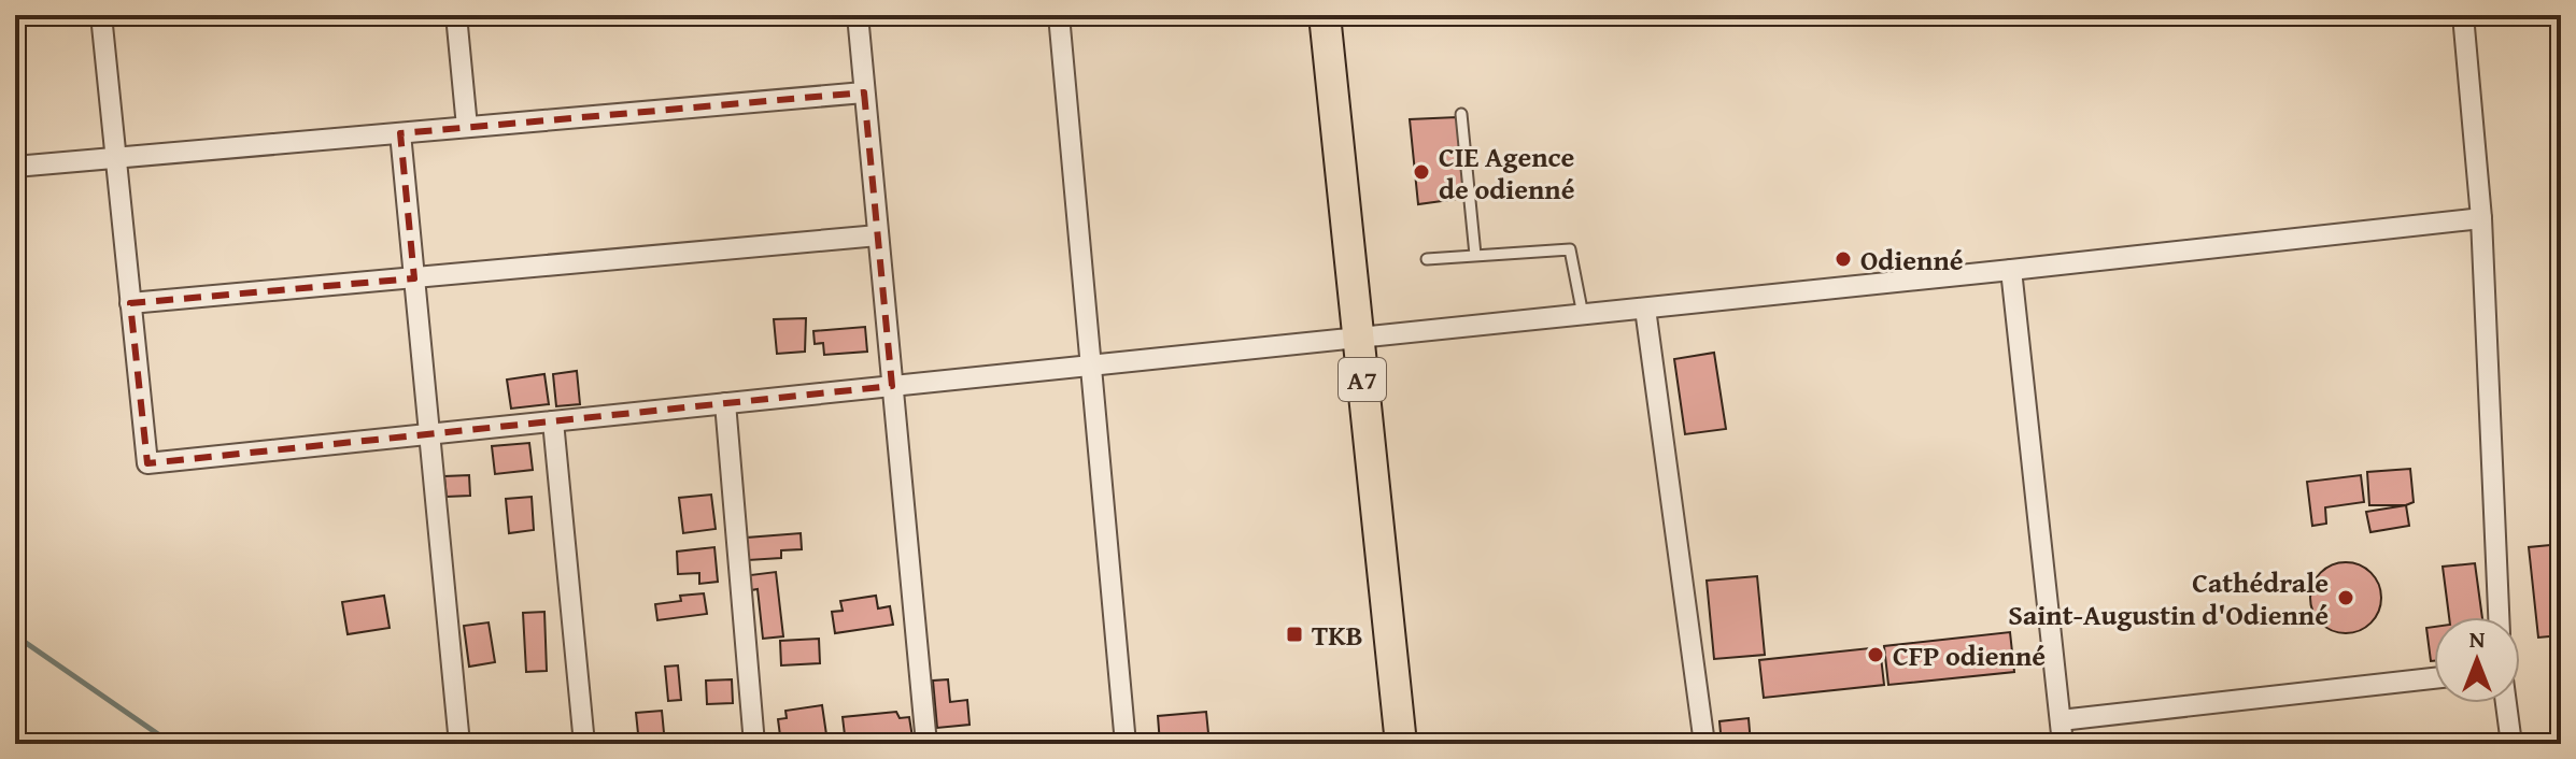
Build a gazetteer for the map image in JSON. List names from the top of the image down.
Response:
{
  "streets": {
    "main road": ["A7"]
  },
  "places": {
    "other": [
      "CIE Agence de odienné",
      "Odienné",
      "Cathédrale Saint-Augustin d'Odienné",
      "CFP odienné"
    ],
    "transit": ["TKB"]
  },
  "north": "top"
}
